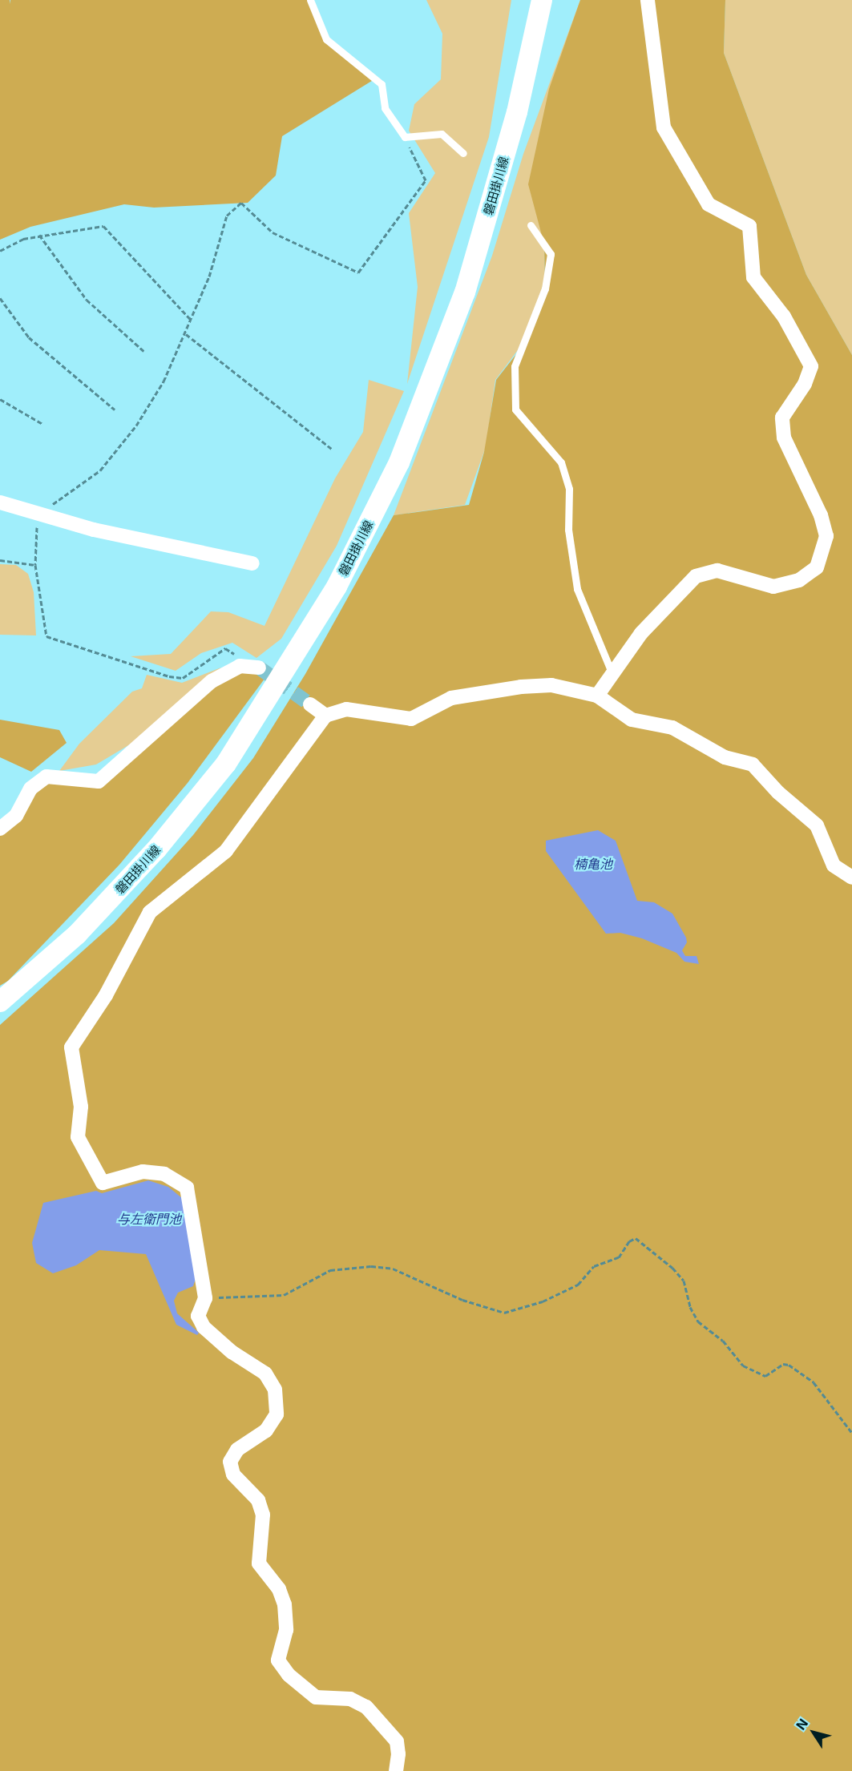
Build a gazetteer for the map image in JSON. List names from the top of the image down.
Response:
{
  "streets": {
    "main road": ["磐田掛川線"]
  },
  "water": ["楠亀池", "与左衛門池"],
  "north": "top left"
}
